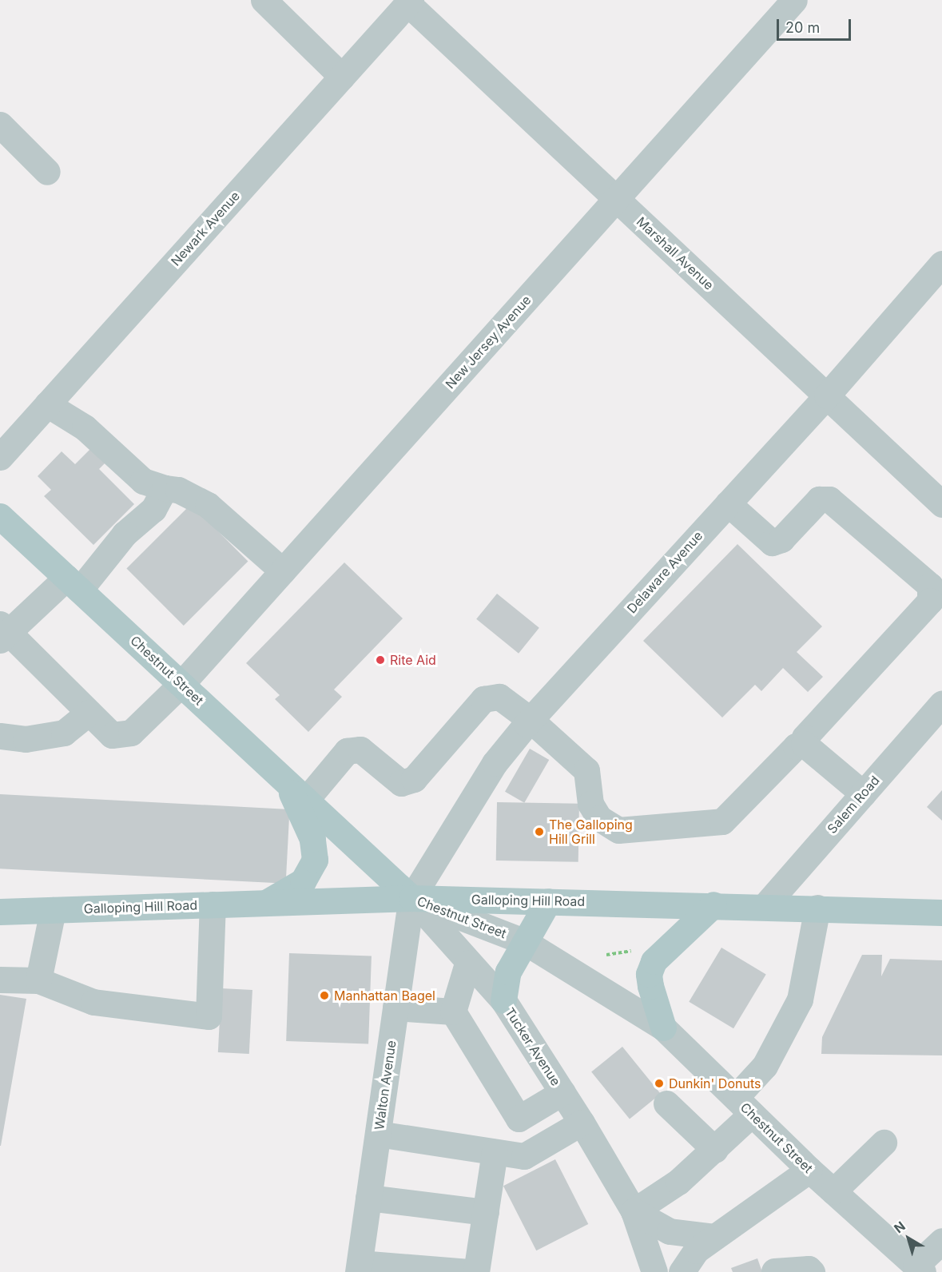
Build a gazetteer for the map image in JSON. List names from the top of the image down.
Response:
{
  "streets": {
    "main road": ["Chestnut Street", "Galloping Hill Road"],
    "street": [
      "Newark Avenue",
      "Marshall Avenue",
      "New Jersey Avenue",
      "Delaware Avenue",
      "Salem Road",
      "Tucker Avenue",
      "Walton Avenue"
    ]
  },
  "crossings": [
    ["Newark Avenue", "Marshall Avenue"],
    ["Marshall Avenue", "New Jersey Avenue"],
    ["Marshall Avenue", "Delaware Avenue"],
    ["New Jersey Avenue", "Chestnut Street"],
    ["Delaware Avenue", "Chestnut Street"],
    ["Delaware Avenue", "Galloping Hill Road"],
    ["Delaware Avenue", "Tucker Avenue"],
    ["Delaware Avenue", "Walton Avenue"],
    ["Chestnut Street", "Galloping Hill Road"],
    ["Chestnut Street", "Tucker Avenue"],
    ["Chestnut Street", "Walton Avenue"],
    ["Salem Road", "Galloping Hill Road"],
    ["Galloping Hill Road", "Tucker Avenue"],
    ["Galloping Hill Road", "Walton Avenue"],
    ["Tucker Avenue", "Walton Avenue"]
  ],
  "places": [
    "Rite Aid",
    "The Galloping Hill Grill",
    "Manhattan Bagel",
    "Dunkin' Donuts"
  ],
  "scale_bar": "20 m",
  "north": "top left"
}
